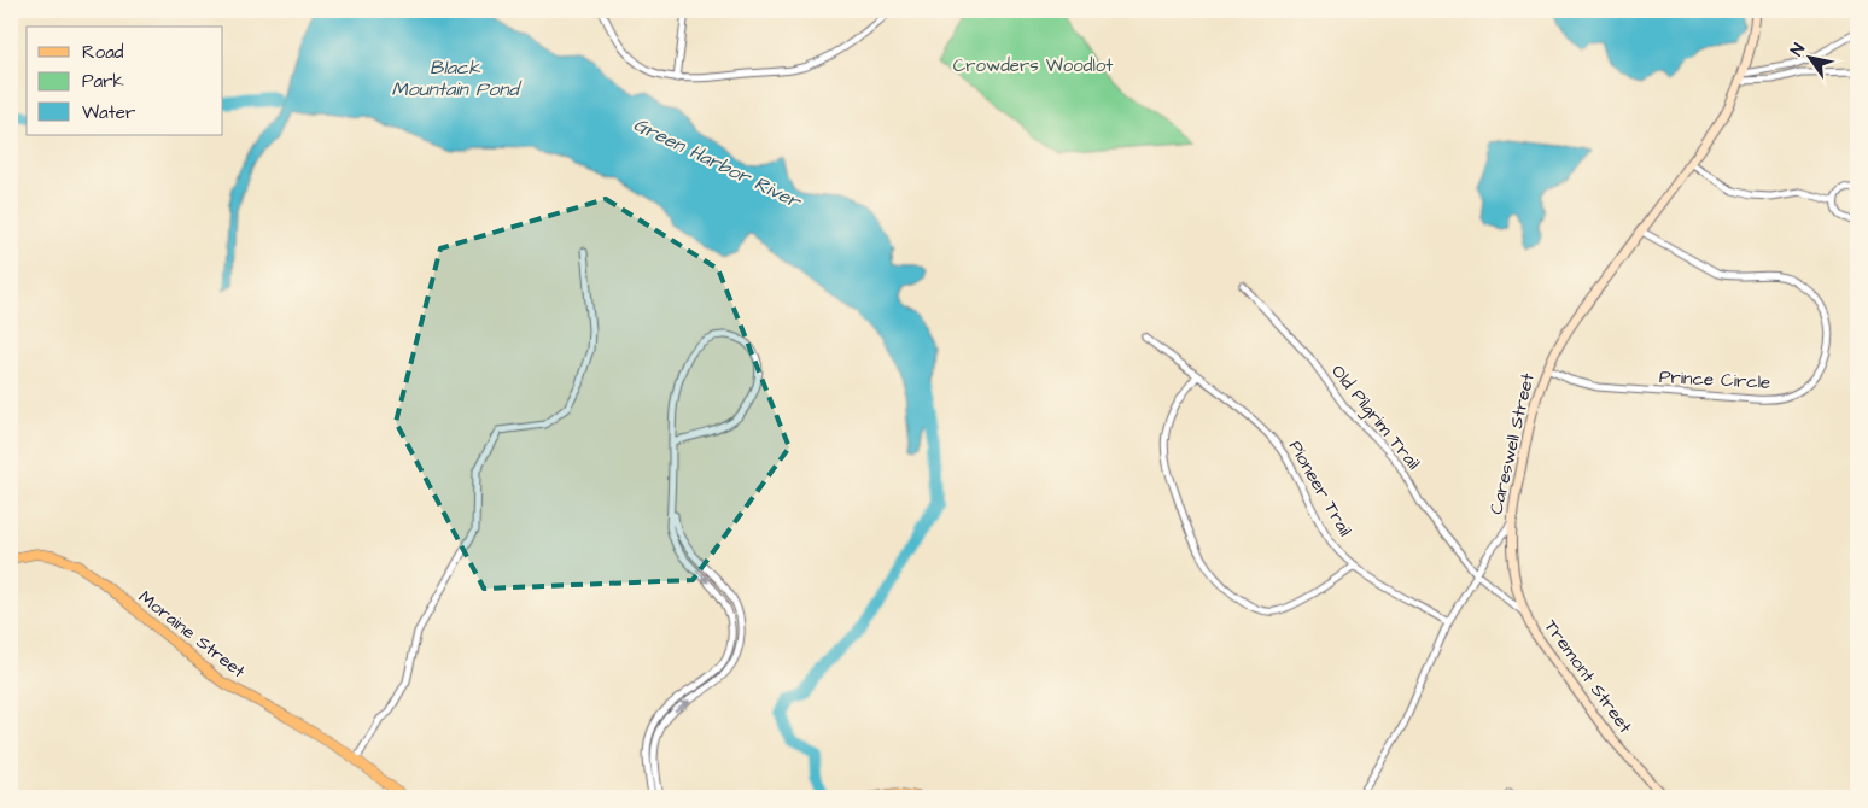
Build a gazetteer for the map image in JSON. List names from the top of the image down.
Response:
{
  "streets": {
    "main road": ["Careswell Street", "Moraine Street", "Tremont Street"],
    "street": ["Prince Circle", "Old Pilgrim Trail", "Pioneer Trail"]
  },
  "crossings": [
    ["Prince Circle", "Careswell Street"],
    ["Old Pilgrim Trail", "Careswell Street"],
    ["Old Pilgrim Trail", "Tremont Street"],
    ["Careswell Street", "Pioneer Trail"],
    ["Careswell Street", "Tremont Street"]
  ],
  "water": ["Black Mountain Pond", "Green Harbor River"],
  "parks": ["Crowders Woodlot"],
  "legend": ["Road", "Park", "Water"],
  "north": "top left"
}
